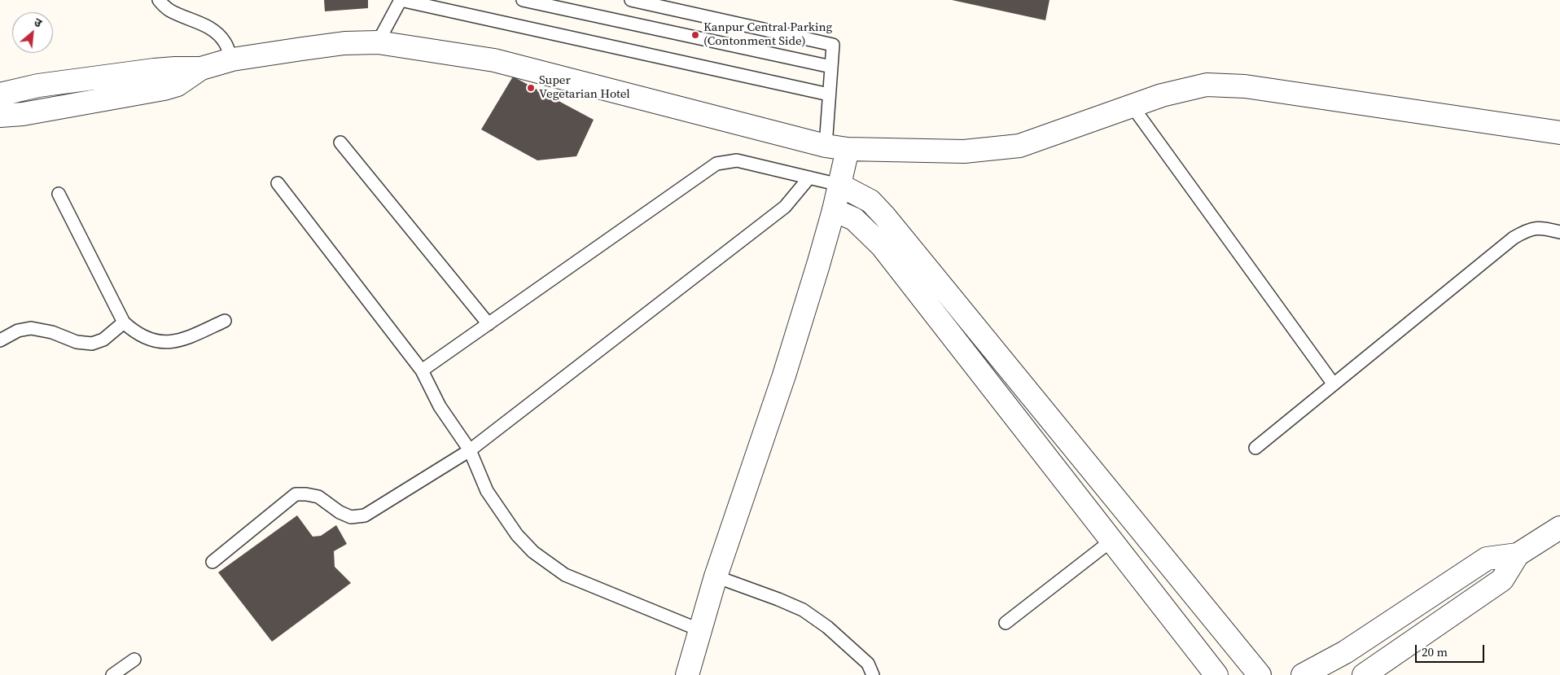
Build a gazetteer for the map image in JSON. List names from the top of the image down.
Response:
{
  "places": ["Kanpur Central Parking (Contonment Side)", "Super Vegetarian Hotel"],
  "scale_bar": "20 m",
  "north": "top right"
}
